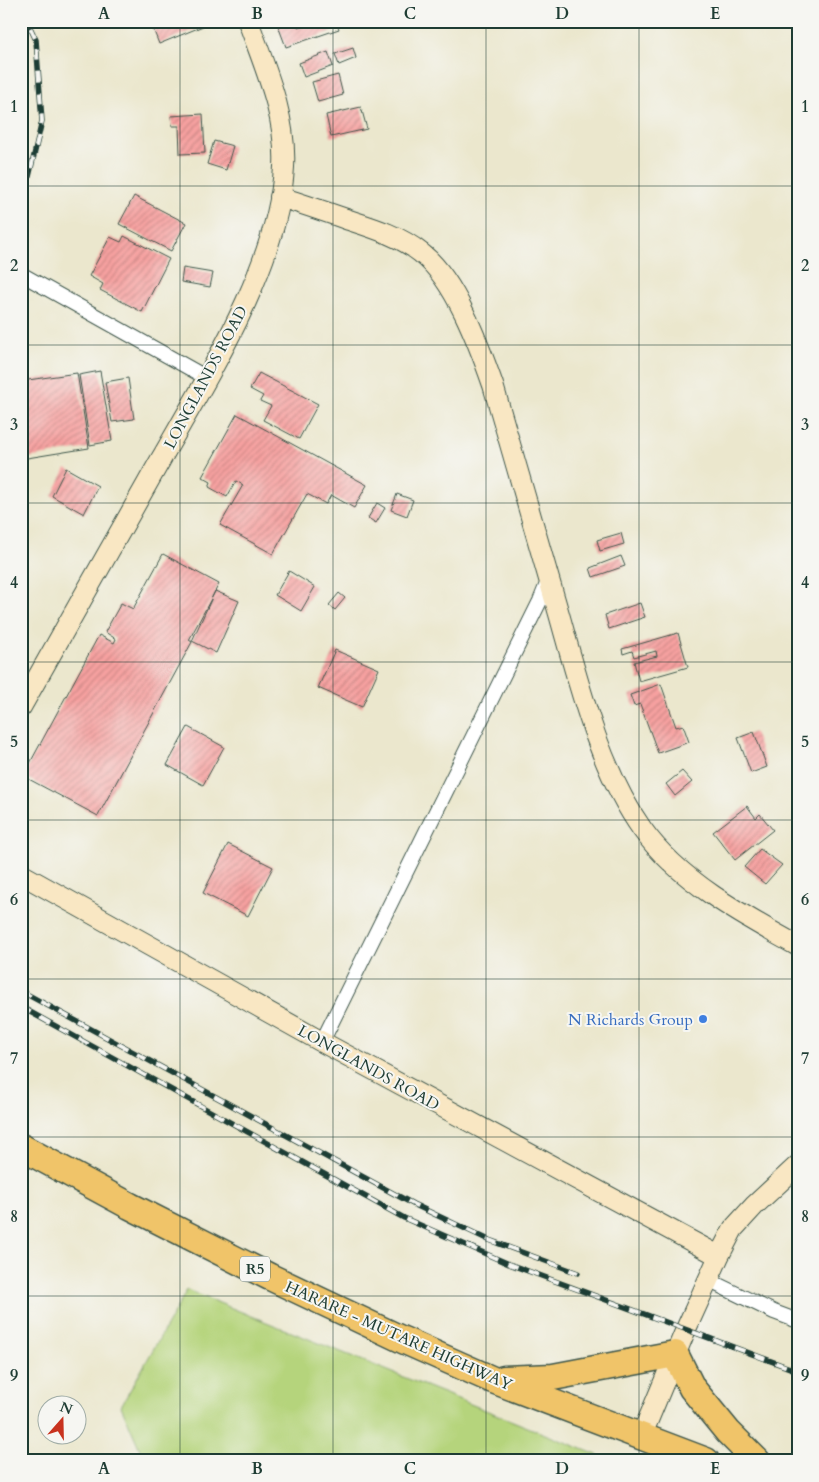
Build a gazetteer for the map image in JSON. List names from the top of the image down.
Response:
{
  "streets": {
    "highway": ["R5", "HARARE - MUTARE HIGHWAY"],
    "street": ["LONGLANDS ROAD"]
  },
  "places": ["N Richards Group"],
  "north": "top",
  "grid": {
    "columns": [
      "A",
      "B",
      "C",
      "D",
      "E"
    ],
    "rows": [
      "1",
      "2",
      "3",
      "4",
      "5",
      "6",
      "7",
      "8",
      "9"
    ]
  }
}
